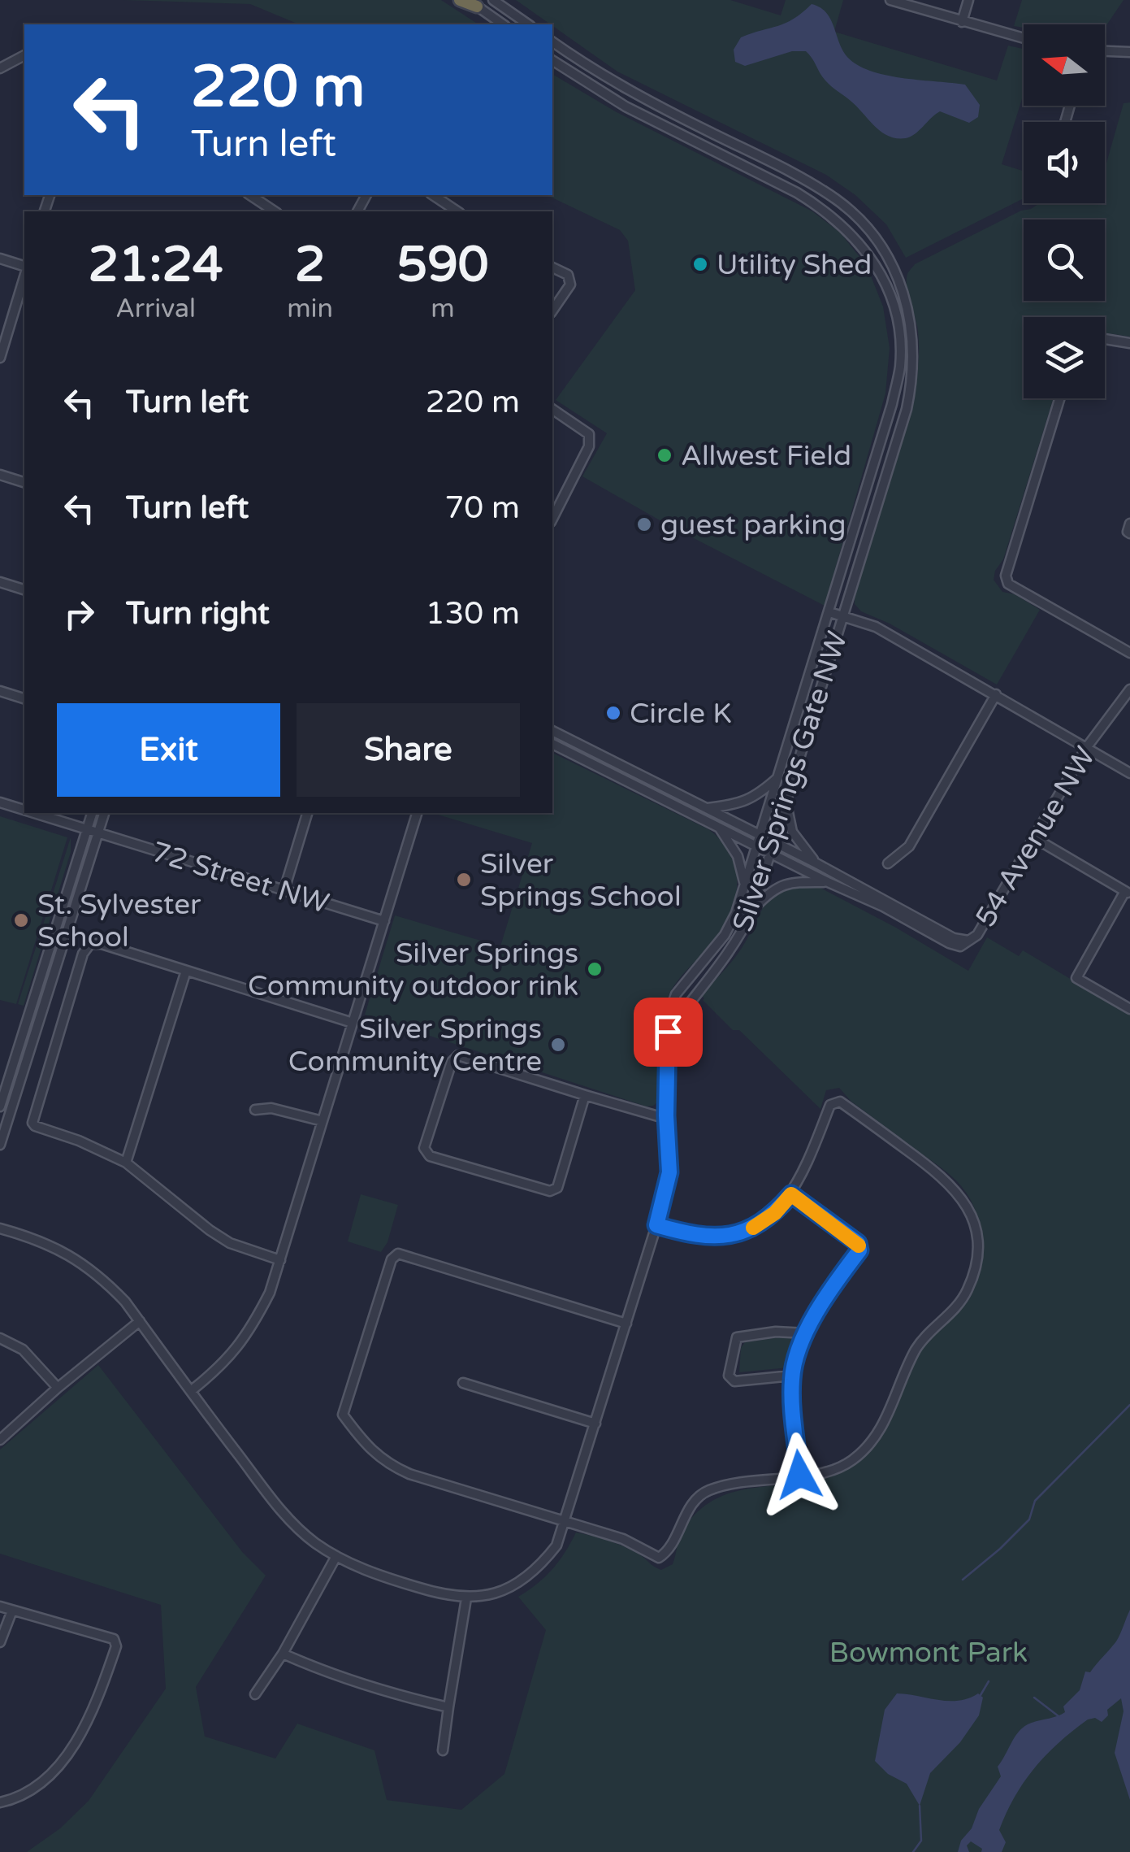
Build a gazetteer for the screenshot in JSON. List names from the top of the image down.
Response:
{
  "streets": {
    "street": ["Silver Springs Gate NW", "54 Avenue NW", "72 Street NW"]
  },
  "parks": ["Bowmont Park"],
  "places": [
    "Utility Shed",
    "Allwest Field",
    "guest parking",
    "Circle K",
    "Silver Springs School",
    "St. Sylvester School",
    "Silver Springs Community outdoor rink",
    "Silver Springs Community Centre"
  ],
  "north": "left",
  "page": {
    "turn": ["220 m", "Turn left"],
    "eta": [
      "21:24",
      "Arrival",
      "2",
      "min",
      "590",
      "m"
    ],
    "list": [
      {
        "name": "Turn left",
        "value": "220 m"
      },
      {
        "name": "Turn left",
        "value": "70 m"
      },
      {
        "name": "Turn right",
        "value": "130 m"
      }
    ],
    "buttons": ["Exit", "Share"]
  }
}
